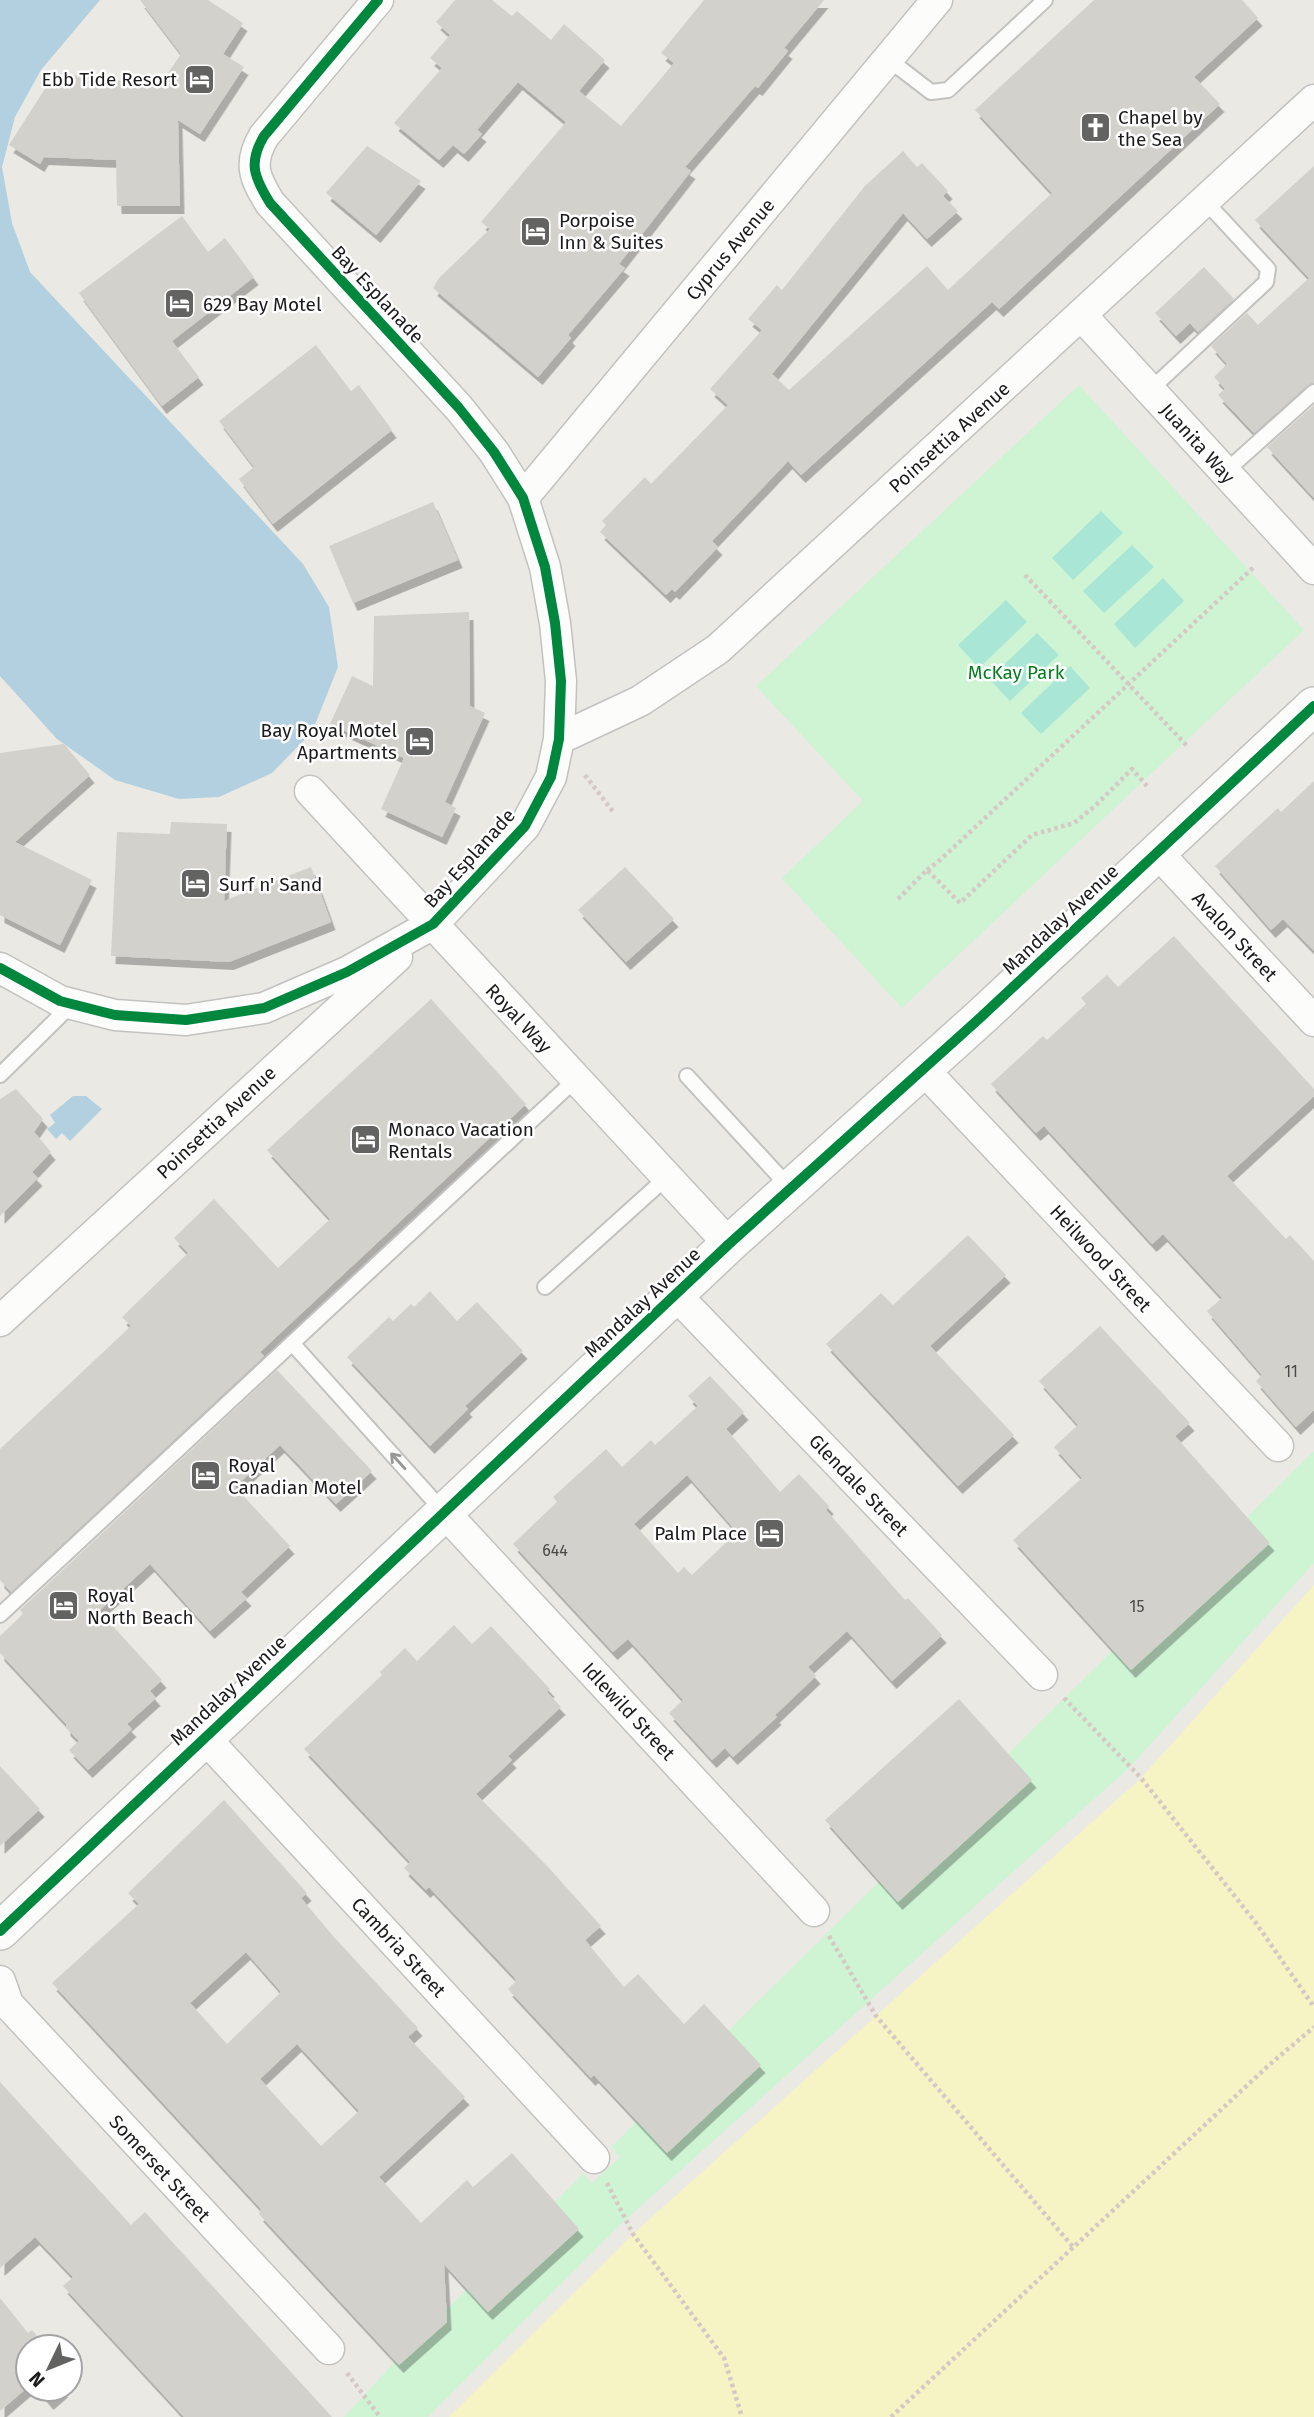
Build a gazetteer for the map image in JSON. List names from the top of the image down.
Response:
{
  "streets": {
    "street": [
      "Cyprus Avenue",
      "Bay Esplanade",
      "Poinsettia Avenue",
      "Juanita Way",
      "Mandalay Avenue",
      "Avalon Street",
      "Royal Way",
      "Heilwood Street",
      "Glendale Street",
      "Idlewild Street",
      "Cambria Street",
      "Somerset Street"
    ]
  },
  "crossings": [
    ["Cyprus Avenue", "Bay Esplanade"],
    ["Bay Esplanade", "Poinsettia Avenue"],
    ["Bay Esplanade", "Royal Way"],
    ["Poinsettia Avenue", "Juanita Way"],
    ["Poinsettia Avenue", "Royal Way"],
    ["Mandalay Avenue", "Avalon Street"],
    ["Mandalay Avenue", "Royal Way"],
    ["Mandalay Avenue", "Heilwood Street"],
    ["Mandalay Avenue", "Glendale Street"],
    ["Mandalay Avenue", "Idlewild Street"],
    ["Mandalay Avenue", "Cambria Street"]
  ],
  "parks": ["McKay Park"],
  "places": {
    "hotel": [
      "Ebb Tide Resort",
      "Porpoise Inn & Suites",
      "629 Bay Motel",
      "Bay Royal Motel Apartments",
      "Surf n' Sand",
      "Monaco Vacation Rentals",
      "Royal Canadian Motel",
      "Palm Place",
      "Royal North Beach"
    ],
    "church": ["Chapel by the Sea"]
  },
  "house_numbers": ["11", "644", "15"],
  "north": "bottom left"
}
